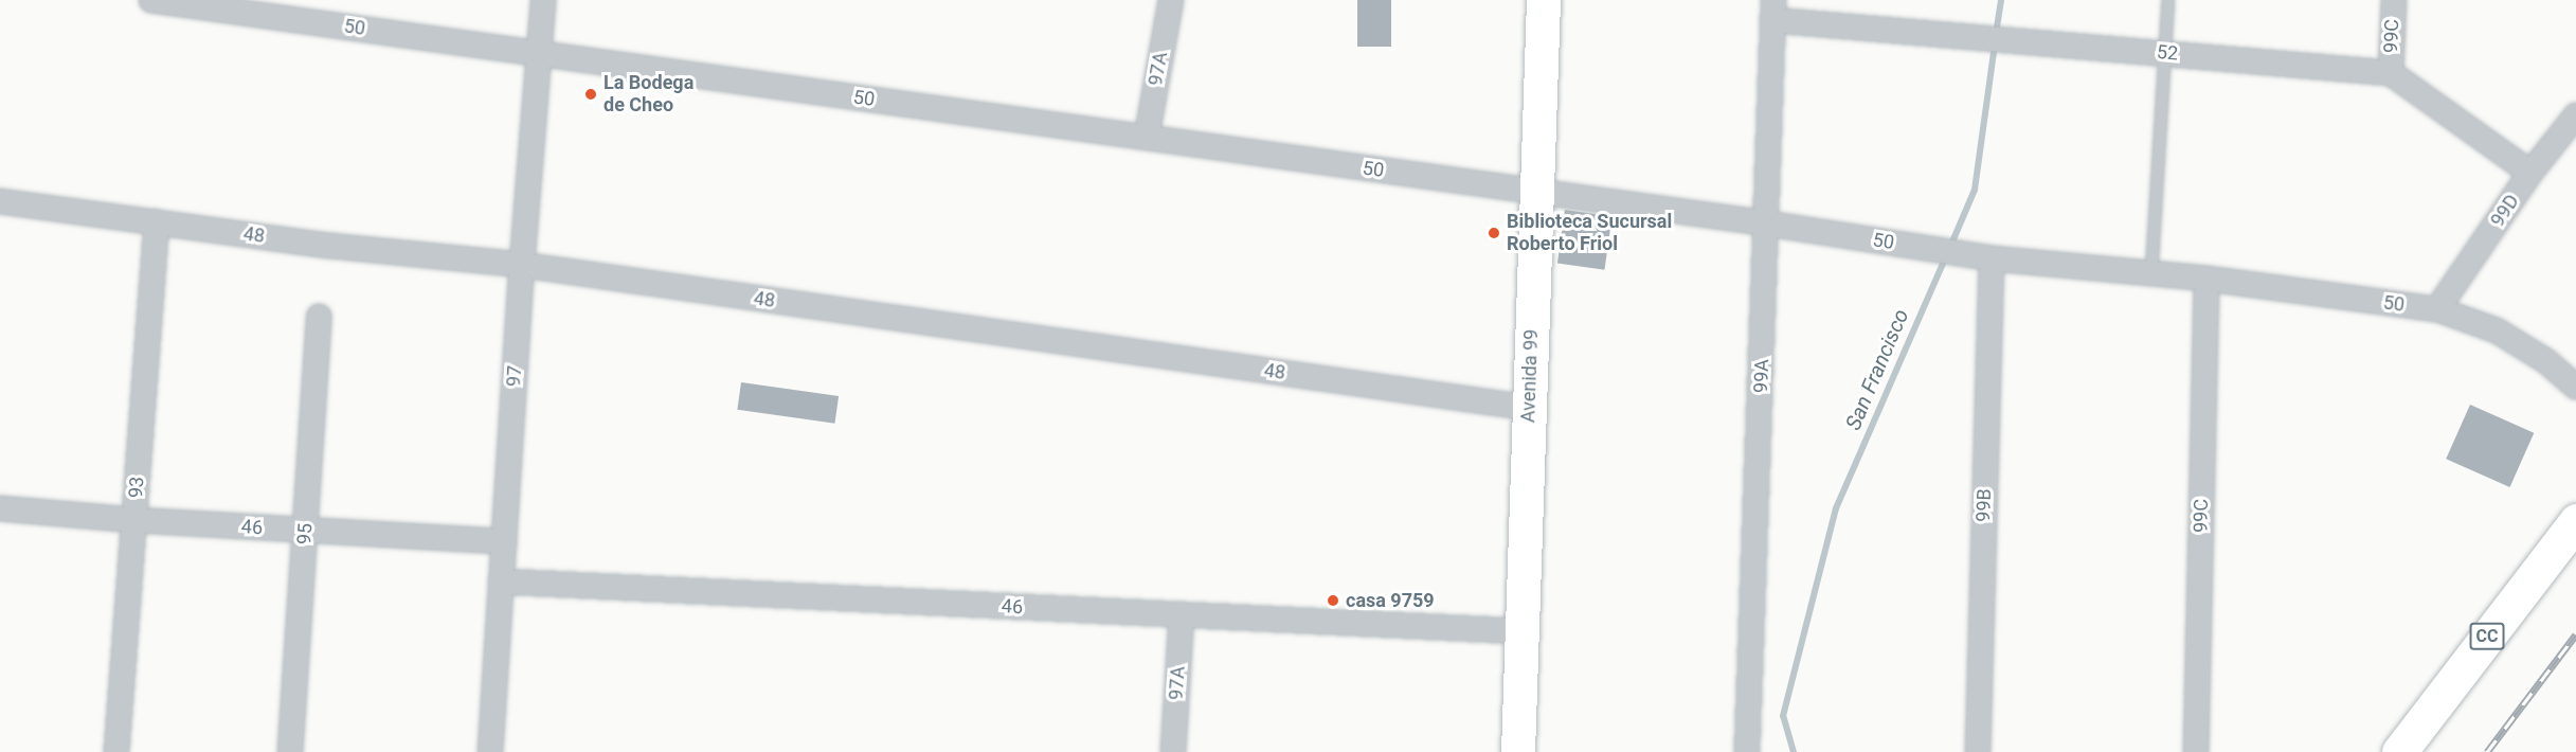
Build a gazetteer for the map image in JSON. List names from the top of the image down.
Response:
{
  "streets": {
    "main road": ["CC"],
    "street": [
      "50",
      "99C",
      "52",
      "97A",
      "99D",
      "48",
      "97",
      "Avenida 99",
      "99A",
      "93",
      "99B",
      "46",
      "95"
    ]
  },
  "crossings": [
    ["50", "99C"],
    ["50", "97A"],
    ["50", "99D"],
    ["50", "97"],
    ["50", "Avenida 99"],
    ["50", "99A"],
    ["50", "99B"],
    ["99C", "52"],
    ["52", "99A"],
    ["97A", "46"],
    ["48", "97"],
    ["48", "Avenida 99"],
    ["48", "93"],
    ["97", "46"],
    ["Avenida 99", "46"],
    ["93", "46"],
    ["46", "95"]
  ],
  "water": ["San Francisco"],
  "places": ["La Bodega de Cheo", "Biblioteca Sucursal Roberto Friol", "casa 9759"]
}
